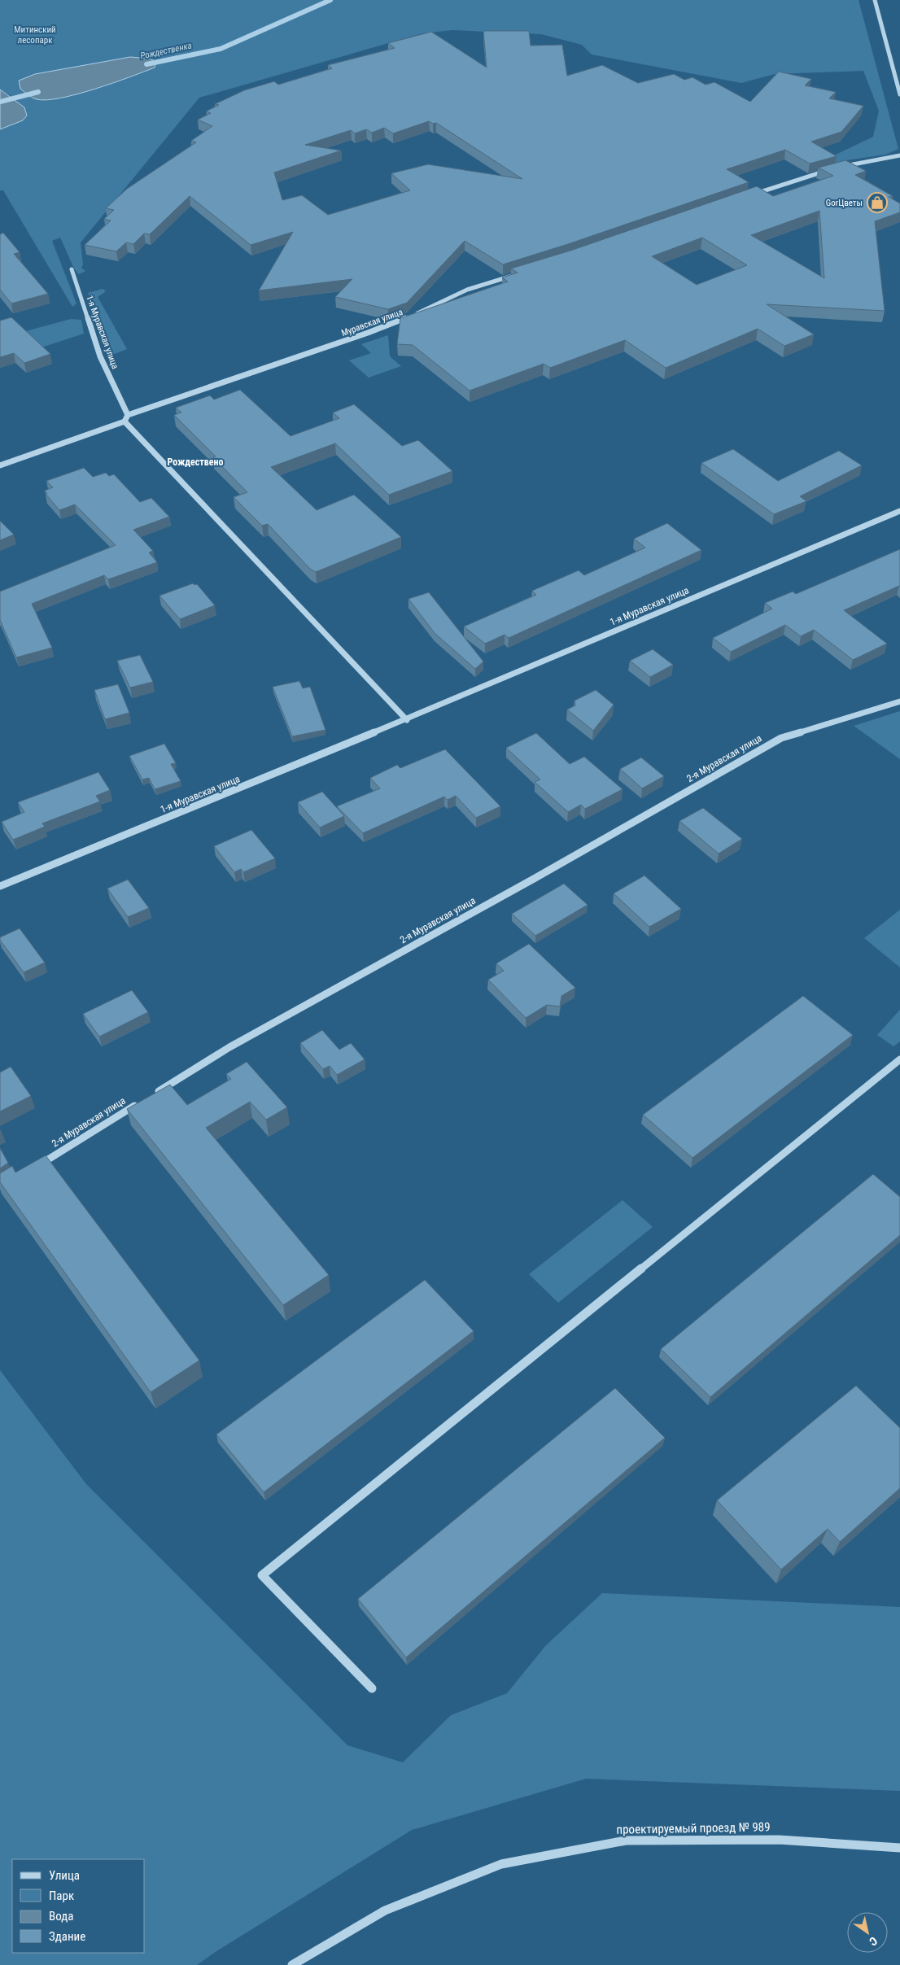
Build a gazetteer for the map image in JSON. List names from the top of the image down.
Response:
{
  "streets": {
    "street": [
      "Муравская улица",
      "1-я Муравская улица",
      "2-я Муравская улица",
      "проектируемый проезд № 989"
    ]
  },
  "crossings": [
    ["Муравская улица", "1-я Муравская улица"]
  ],
  "districts": ["Рождествено"],
  "water": ["Рождественка"],
  "parks": ["Митинский лесопарк"],
  "places": {
    "shop": ["GorЦветы"]
  },
  "legend": [
    "Улица",
    "Парк",
    "Вода",
    "Здание"
  ],
  "north": "bottom right"
}
